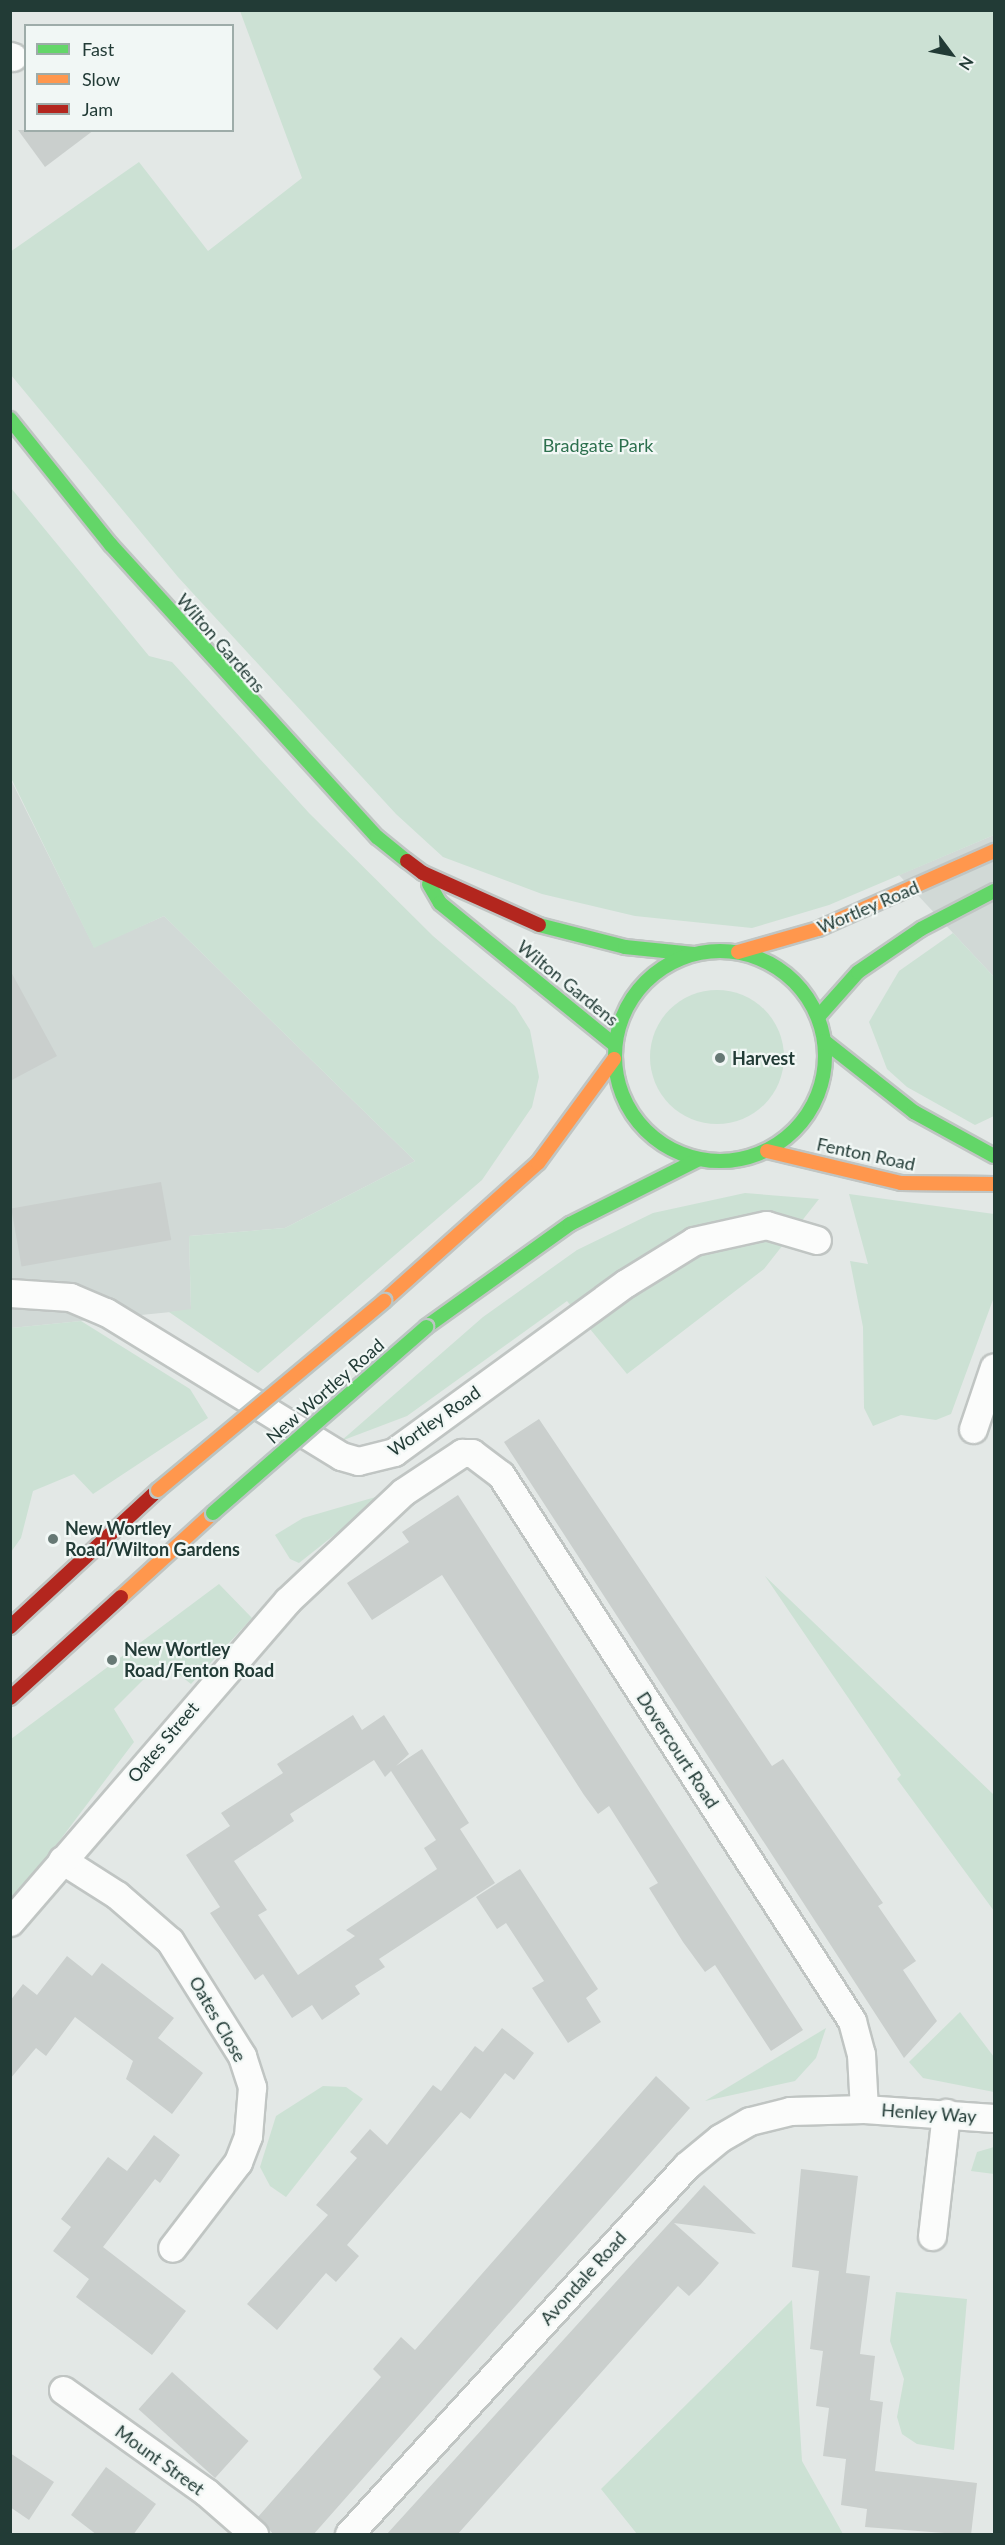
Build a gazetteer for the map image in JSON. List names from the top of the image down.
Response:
{
  "streets": {
    "main road": [
      "Wilton Gardens",
      "Wortley Road",
      "Fenton Road",
      "New Wortley Road"
    ],
    "street": [
      "Oates Street",
      "Dovercourt Road",
      "Oates Close",
      "Henley Way",
      "Avondale Road",
      "Mount Street"
    ]
  },
  "crossings": [
    ["Wilton Gardens", "Wortley Road"],
    ["Wilton Gardens", "Fenton Road"],
    ["Wilton Gardens", "New Wortley Road"],
    ["Wortley Road", "Fenton Road"],
    ["Wortley Road", "New Wortley Road"],
    ["Fenton Road", "New Wortley Road"],
    ["Oates Street", "Dovercourt Road"],
    ["Oates Street", "Oates Close"],
    ["Dovercourt Road", "Henley Way"],
    ["Dovercourt Road", "Avondale Road"],
    ["Henley Way", "Avondale Road"]
  ],
  "parks": ["Bradgate Park"],
  "places": ["Harvest", "New Wortley Road/Wilton Gardens", "New Wortley Road/Fenton Road"],
  "legend": ["Fast", "Slow", "Jam"],
  "north": "bottom right"
}
